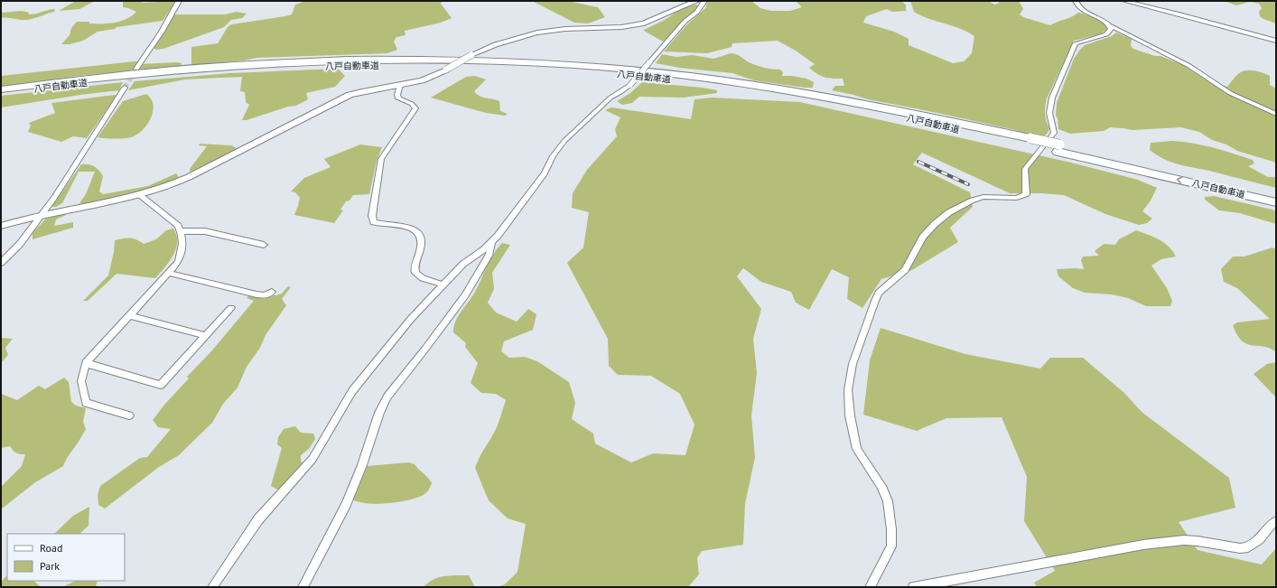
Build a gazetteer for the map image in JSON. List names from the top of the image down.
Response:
{
  "streets": {
    "highway": ["八戸自動車道"]
  },
  "legend": ["Road", "Park"]
}
